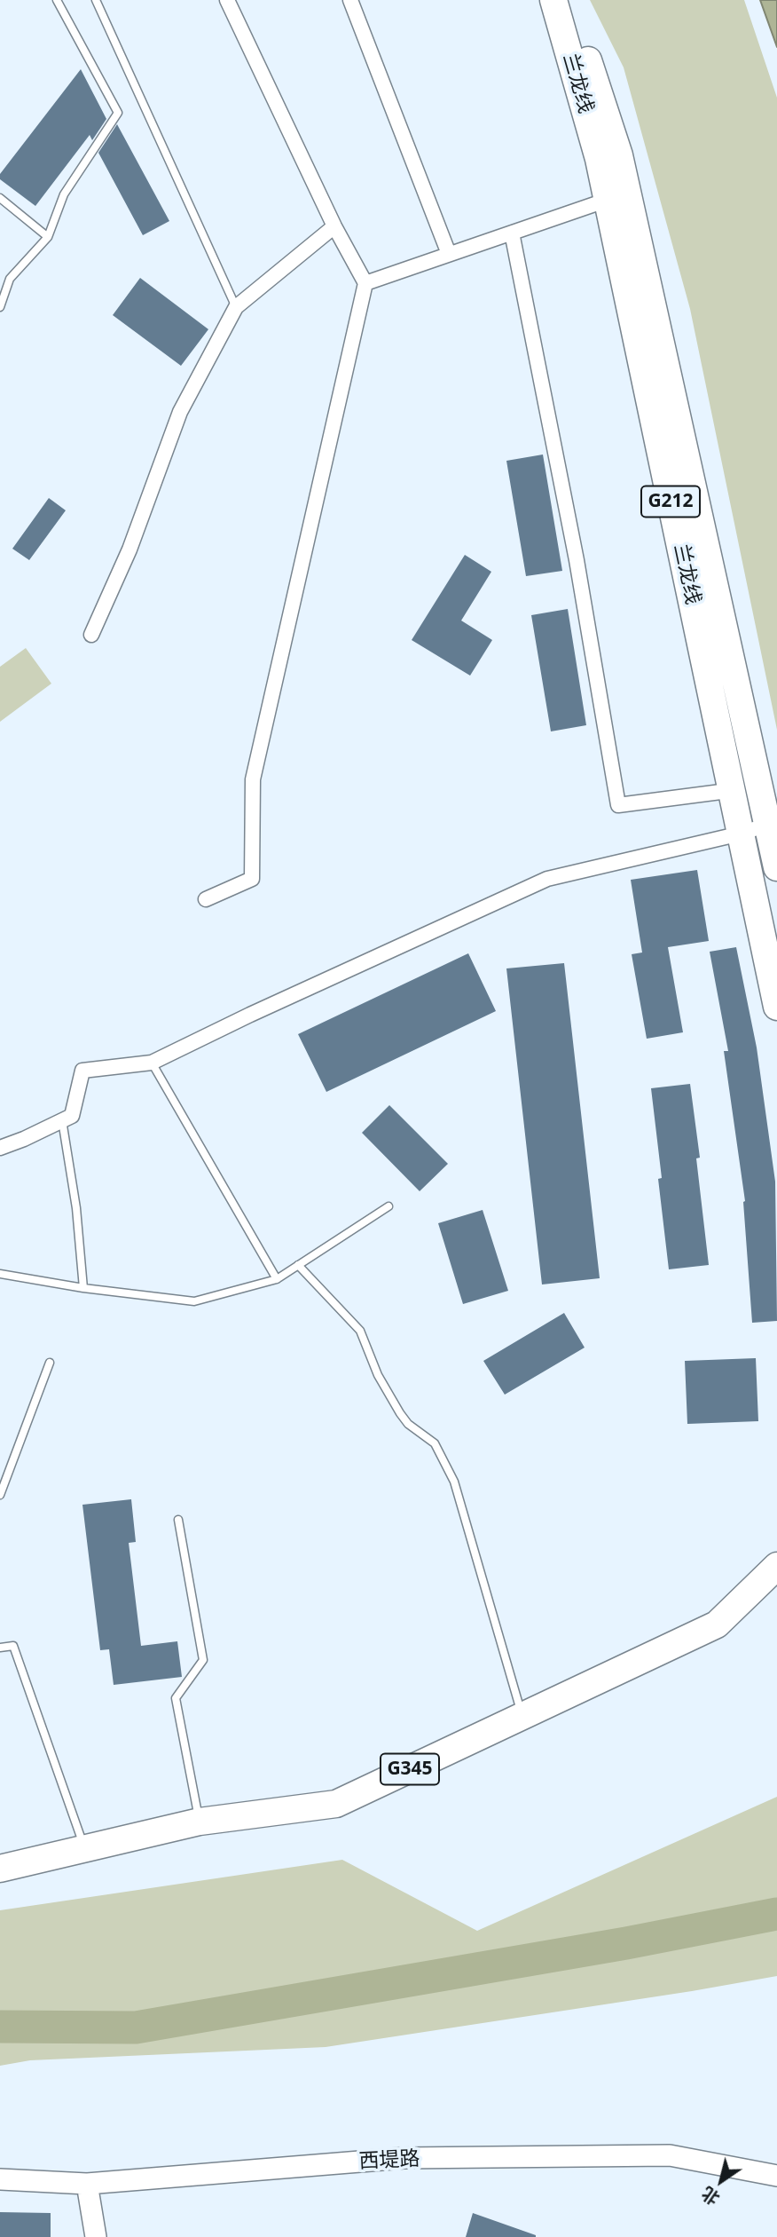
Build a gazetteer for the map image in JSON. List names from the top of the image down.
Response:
{
  "streets": {
    "highway": ["兰龙线", "G212", "G345"],
    "street": ["西堤路"]
  },
  "north": "bottom left"
}
